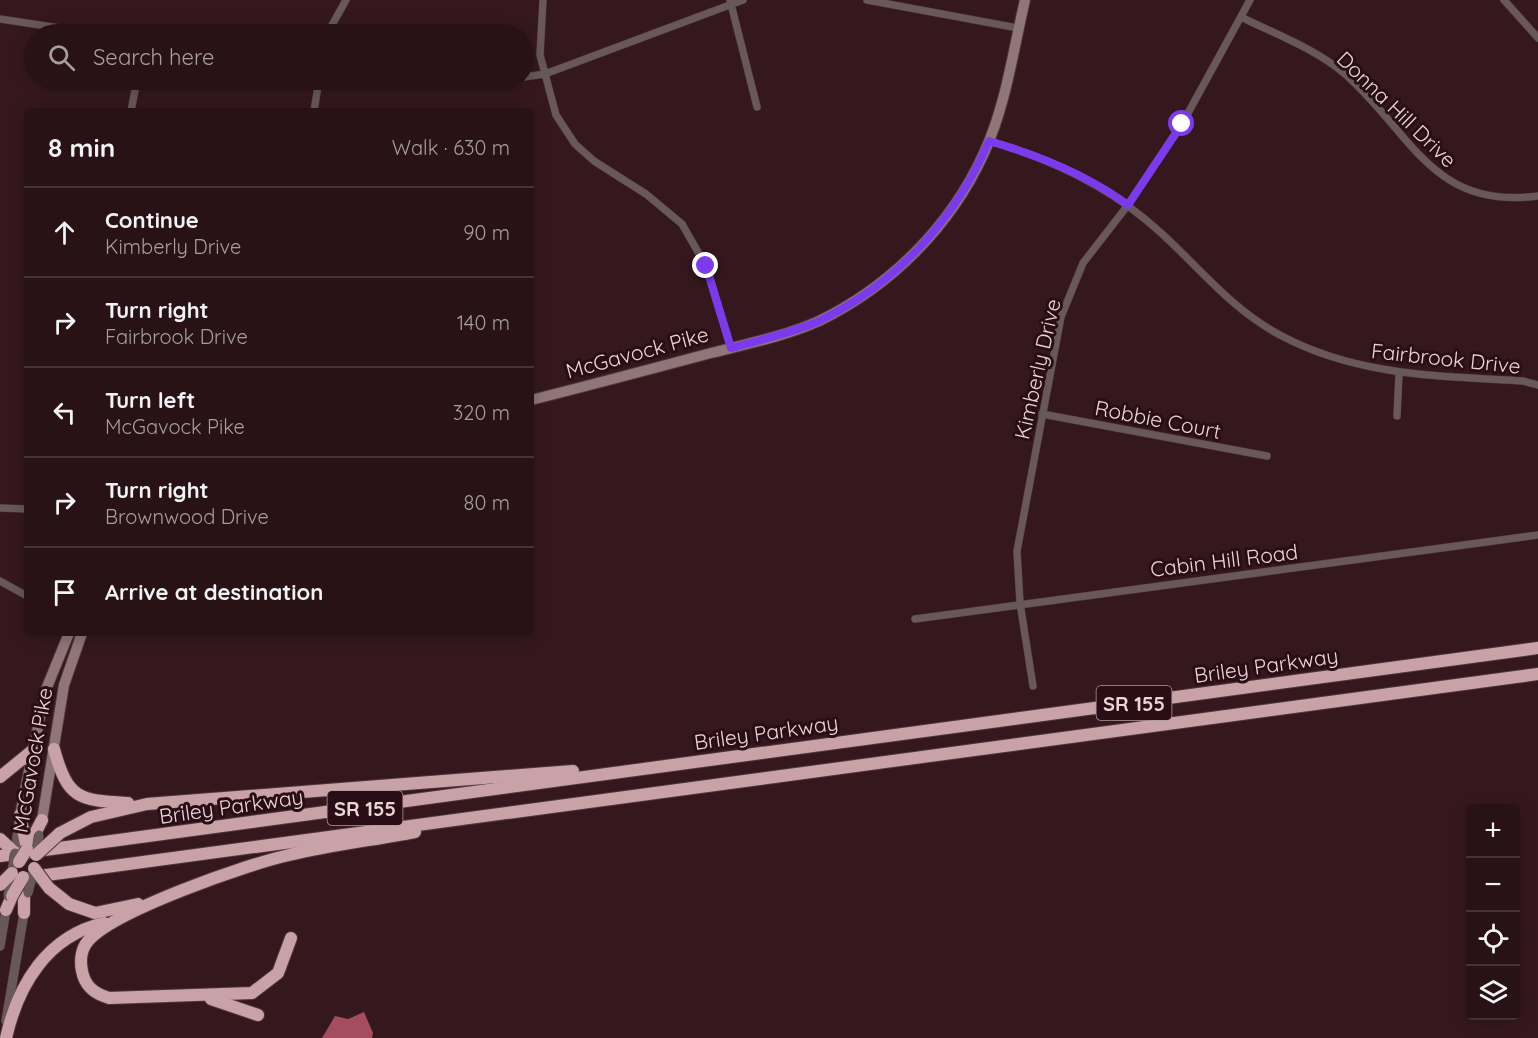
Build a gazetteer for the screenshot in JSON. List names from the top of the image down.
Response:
{
  "streets": {
    "highway": ["Briley Parkway", "SR 155"],
    "main road": ["McGavock Pike"],
    "street": [
      "Donna Hill Drive",
      "Fairbrook Drive",
      "Kimberly Drive",
      "Robbie Court",
      "Cabin Hill Road"
    ]
  },
  "crossings": [
    ["Donna Hill Drive", "Kimberly Drive"],
    ["McGavock Pike", "Fairbrook Drive"],
    ["Fairbrook Drive", "Kimberly Drive"],
    ["Kimberly Drive", "Robbie Court"],
    ["Kimberly Drive", "Cabin Hill Road"]
  ],
  "page": {
    "search": "Search here",
    "heading": ["8 min", "Walk · 630 m"],
    "list": [
      ["Continue", "Kimberly Drive", "90 m"],
      ["Turn right", "Fairbrook Drive", "140 m"],
      ["Turn left", "McGavock Pike", "320 m"],
      ["Turn right", "Brownwood Drive", "80 m"],
      "Arrive at destination"
    ],
    "map_buttons": ["+", "−"]
  }
}
